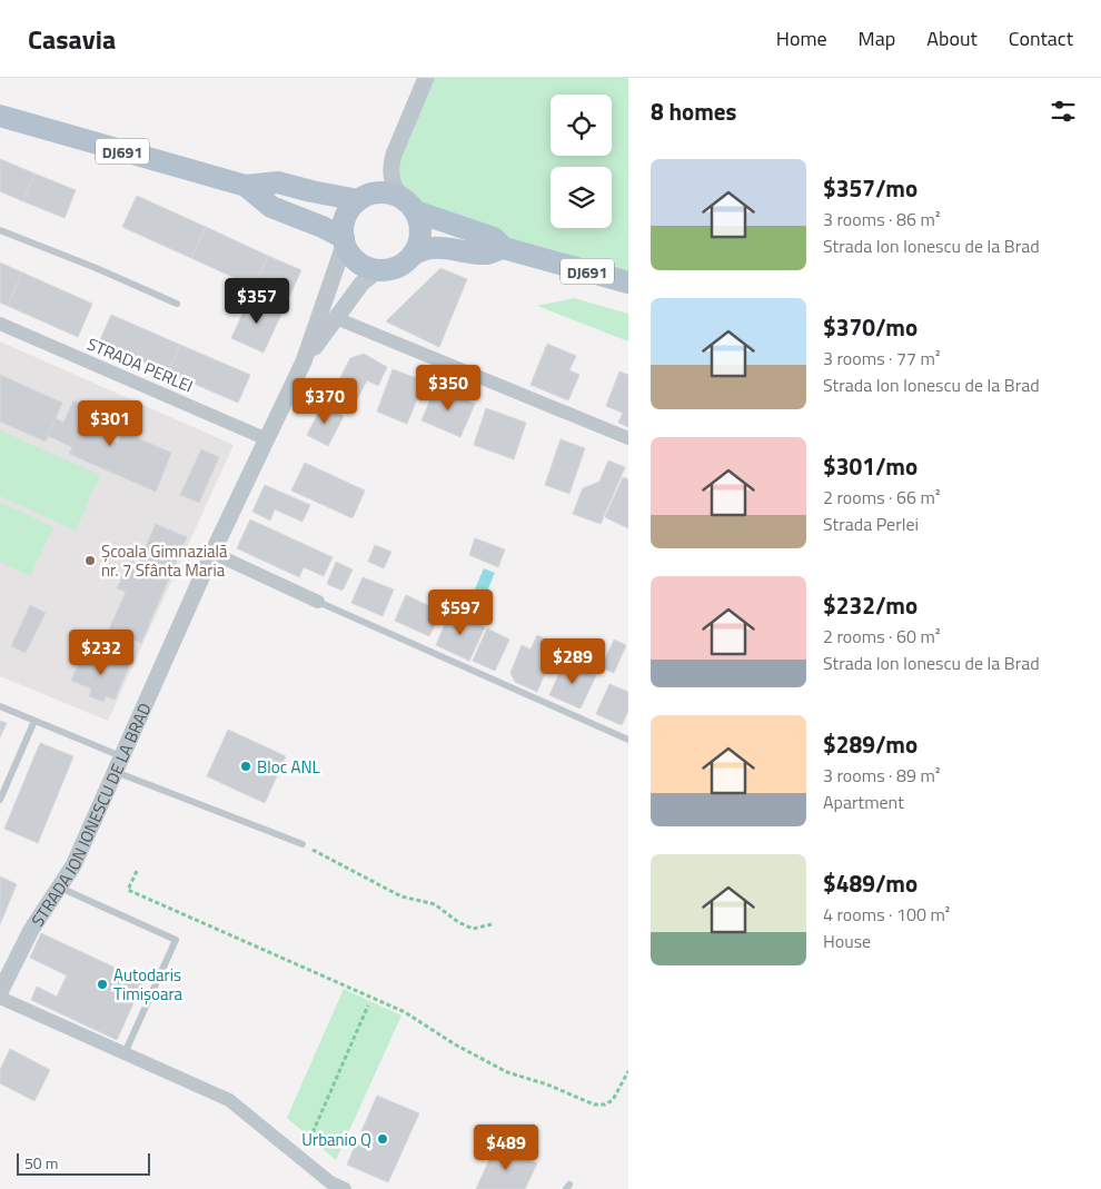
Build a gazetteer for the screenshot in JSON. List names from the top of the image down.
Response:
{
  "streets": {
    "main road": ["DJ691"],
    "street": ["STRADA PERLEI", "STRADA ION IONESCU DE LA BRAD"]
  },
  "crossings": [
    ["DJ691", "STRADA ION IONESCU DE LA BRAD"],
    ["STRADA PERLEI", "STRADA ION IONESCU DE LA BRAD"]
  ],
  "places": [
    "Școala Gimnazială nr. 7 Sfânta Maria",
    "Bloc ANL",
    "Autodaris Timișoara",
    "Urbanio Q"
  ],
  "scale_bar": "50 m",
  "page": {
    "header": "Casavia",
    "nav": [
      "Home",
      "Map",
      "About",
      "Contact"
    ],
    "heading": "8 homes",
    "list": [
      {
        "name": "$357/mo",
        "note": "3 rooms · 86 m² · Strada Ion Ionescu de la Brad"
      },
      {
        "name": "$370/mo",
        "note": "3 rooms · 77 m² · Strada Ion Ionescu de la Brad"
      },
      {
        "name": "$301/mo",
        "note": "2 rooms · 66 m² · Strada Perlei"
      },
      {
        "name": "$232/mo",
        "note": "2 rooms · 60 m² · Strada Ion Ionescu de la Brad"
      },
      {
        "name": "$289/mo",
        "note": "3 rooms · 89 m² · Apartment"
      },
      {
        "name": "$489/mo",
        "note": "4 rooms · 100 m² · House"
      }
    ],
    "price": [
      "$357",
      "$350",
      "$370",
      "$301",
      "$597",
      "$232",
      "$289",
      "$489"
    ],
    "scale": "50 m"
  }
}
